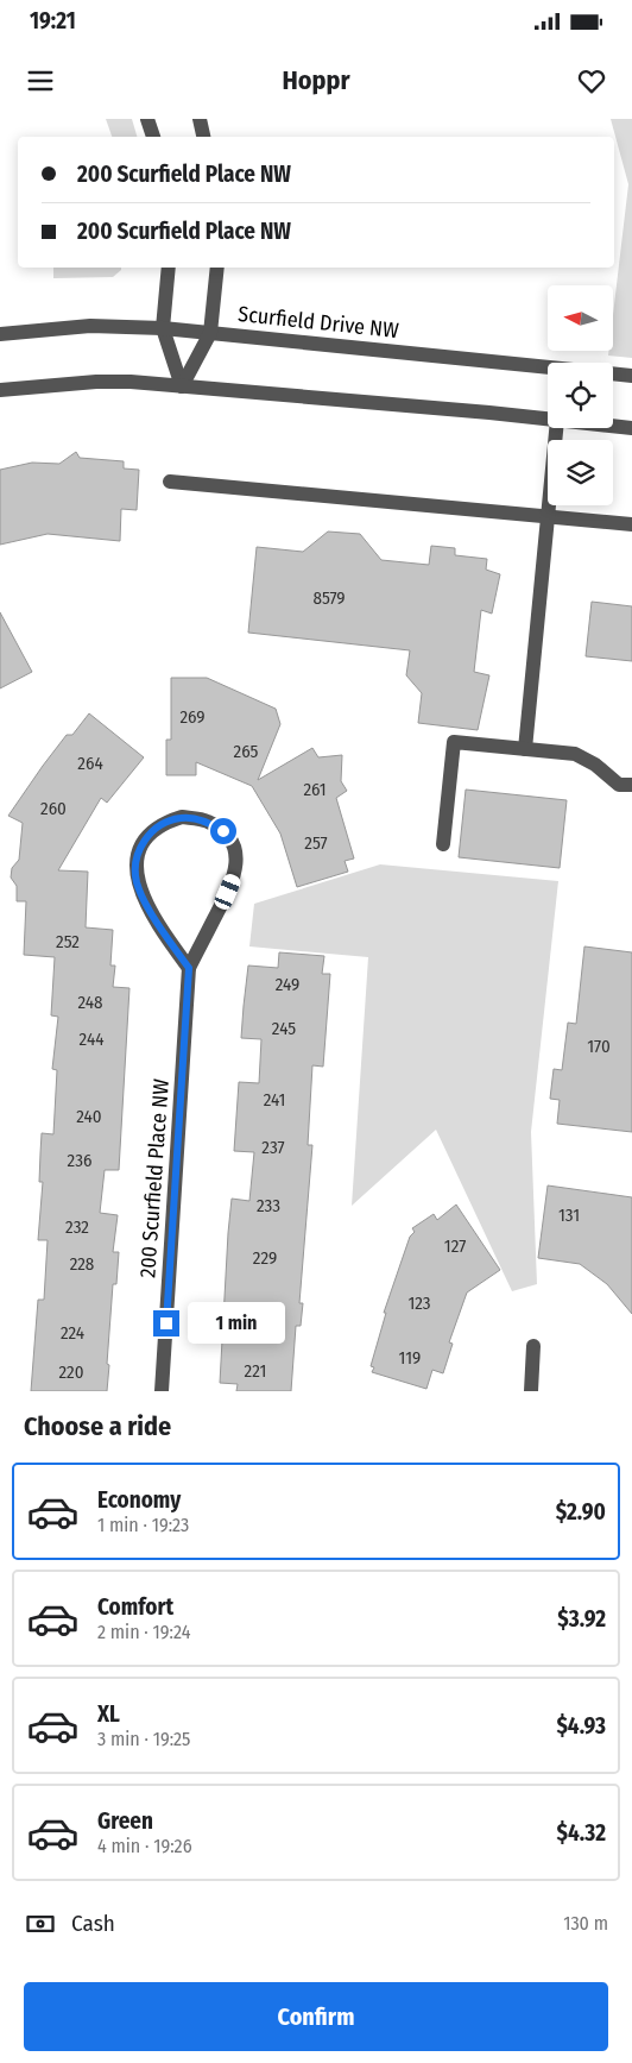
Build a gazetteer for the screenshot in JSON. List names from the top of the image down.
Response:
{
  "streets": {
    "street": ["Scurfield Drive NW", "200 Scurfield Place NW"]
  },
  "house_numbers": [
    "8579",
    "269",
    "265",
    "264",
    "261",
    "260",
    "257",
    "252",
    "249",
    "248",
    "245",
    "244",
    "170",
    "241",
    "240",
    "237",
    "236",
    "233",
    "131",
    "232",
    "127",
    "229",
    "228",
    "123",
    "224",
    "119",
    "221",
    "220"
  ],
  "north": "left",
  "page": {
    "status": "19:21",
    "header": "Hoppr",
    "banner": ["200 Scurfield Place NW", "200 Scurfield Place NW"],
    "bubble": "1 min",
    "heading": "Choose a ride",
    "list": [
      {
        "name": "Economy",
        "note": "1 min · 19:23",
        "value": "$2.90"
      },
      {
        "name": "Comfort",
        "note": "2 min · 19:24",
        "value": "$3.92"
      },
      {
        "name": "XL",
        "note": "3 min · 19:25",
        "value": "$4.93"
      },
      {
        "name": "Green",
        "note": "4 min · 19:26",
        "value": "$4.32"
      }
    ],
    "pay": ["Cash", "130 m"],
    "buttons": "Confirm"
  }
}
